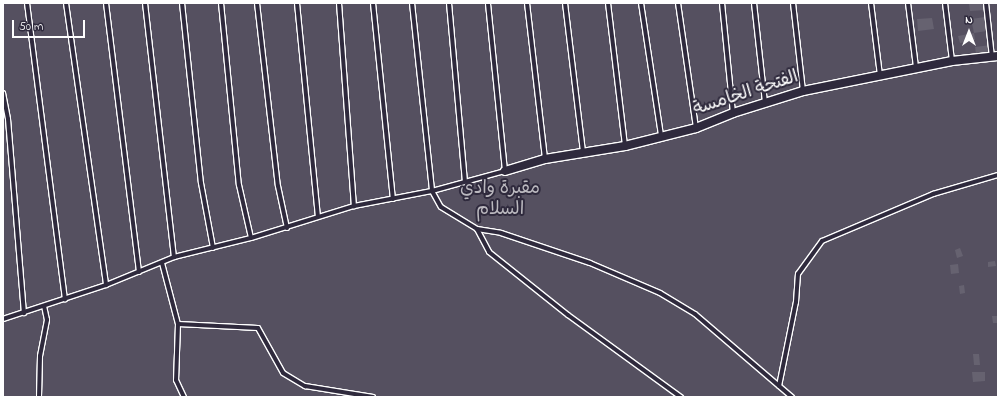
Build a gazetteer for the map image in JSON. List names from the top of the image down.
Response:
{
  "streets": {
    "street": ["الفتحة الخامسة"]
  },
  "parks": ["مقبرة وادي السلام"],
  "scale_bar": "50 m",
  "north": "top"
}
